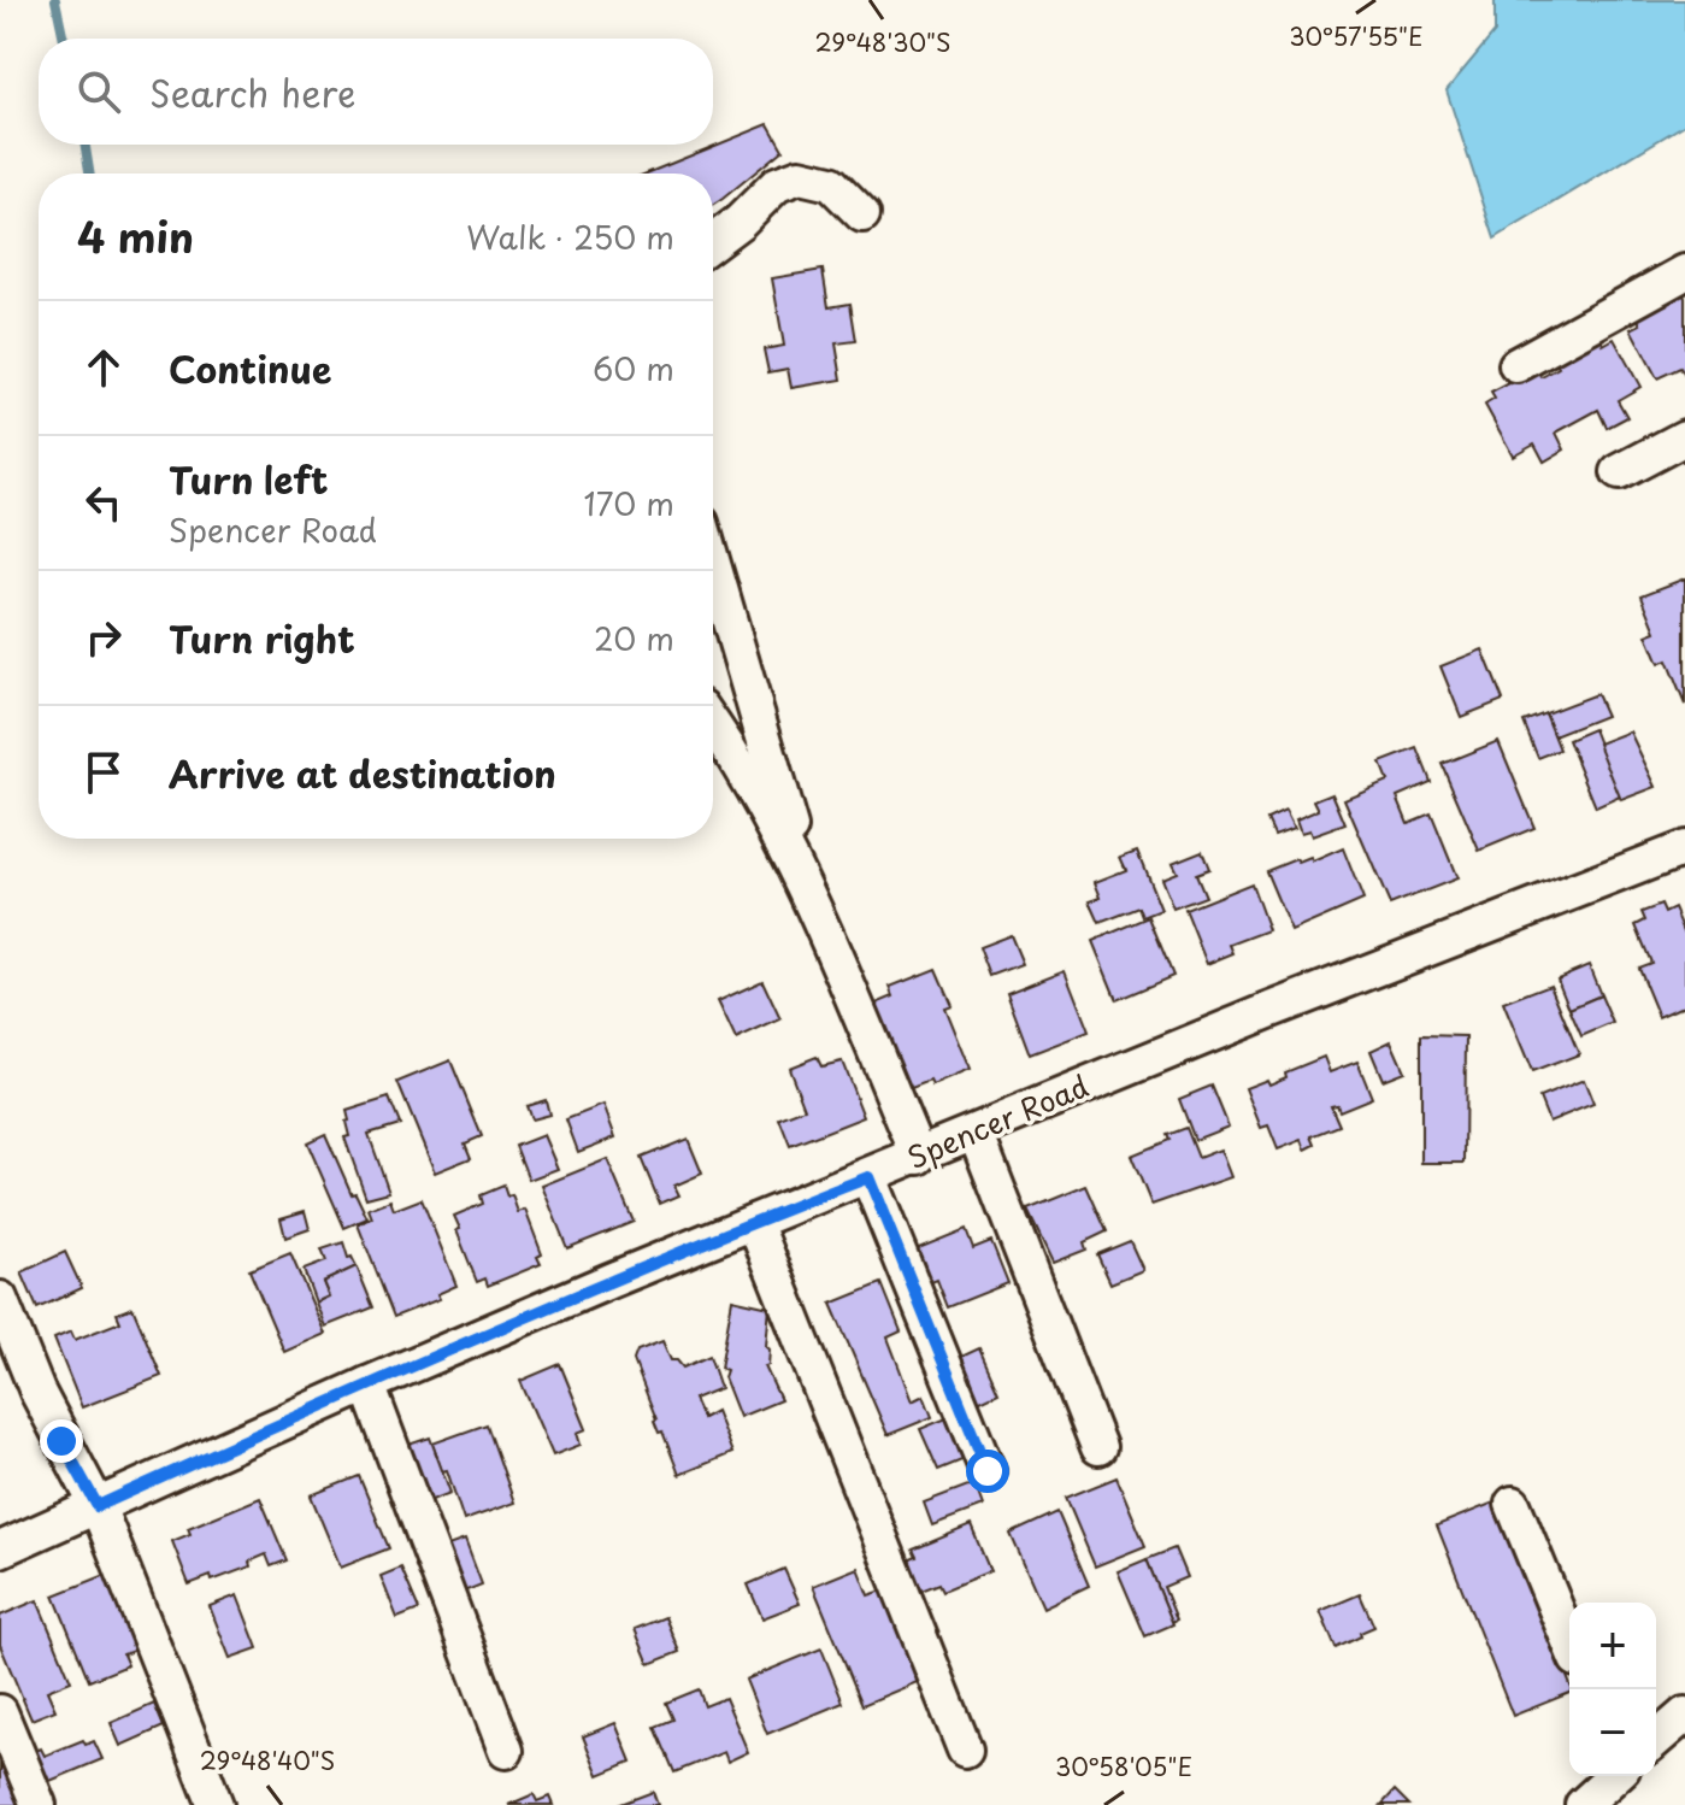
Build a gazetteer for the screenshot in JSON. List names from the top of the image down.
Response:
{
  "streets": {
    "street": ["Spencer Road"]
  },
  "page": {
    "search": "Search here",
    "heading": ["4 min", "Walk · 250 m"],
    "list": [
      ["Continue", "60 m"],
      ["Turn left", "Spencer Road", "170 m"],
      ["Turn right", "20 m"],
      "Arrive at destination"
    ],
    "map_buttons": ["+", "−"]
  },
  "coordinates": [
    "30°57'55\"E",
    "29°48'30\"S",
    "29°48'40\"S",
    "30°58'05\"E"
  ]
}
